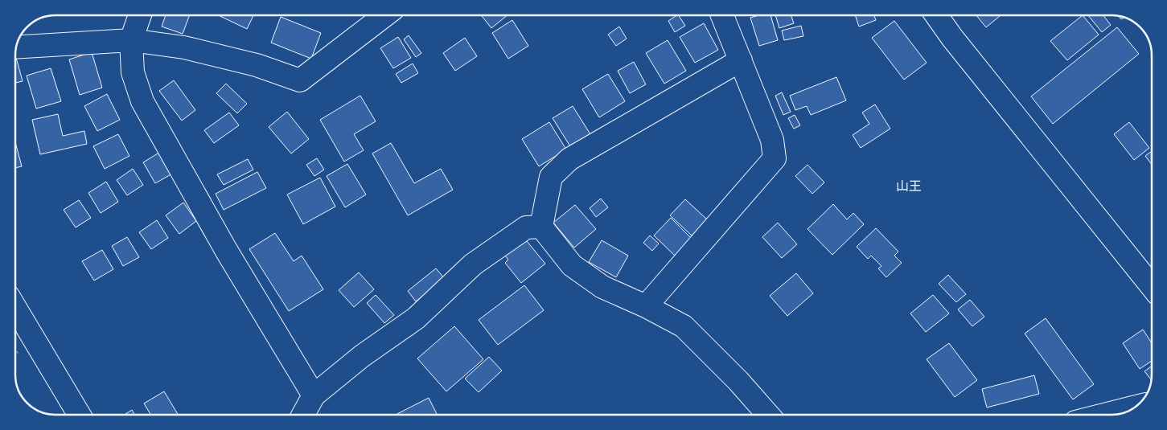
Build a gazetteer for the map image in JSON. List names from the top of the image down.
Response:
{
  "districts": ["山王"]
}
